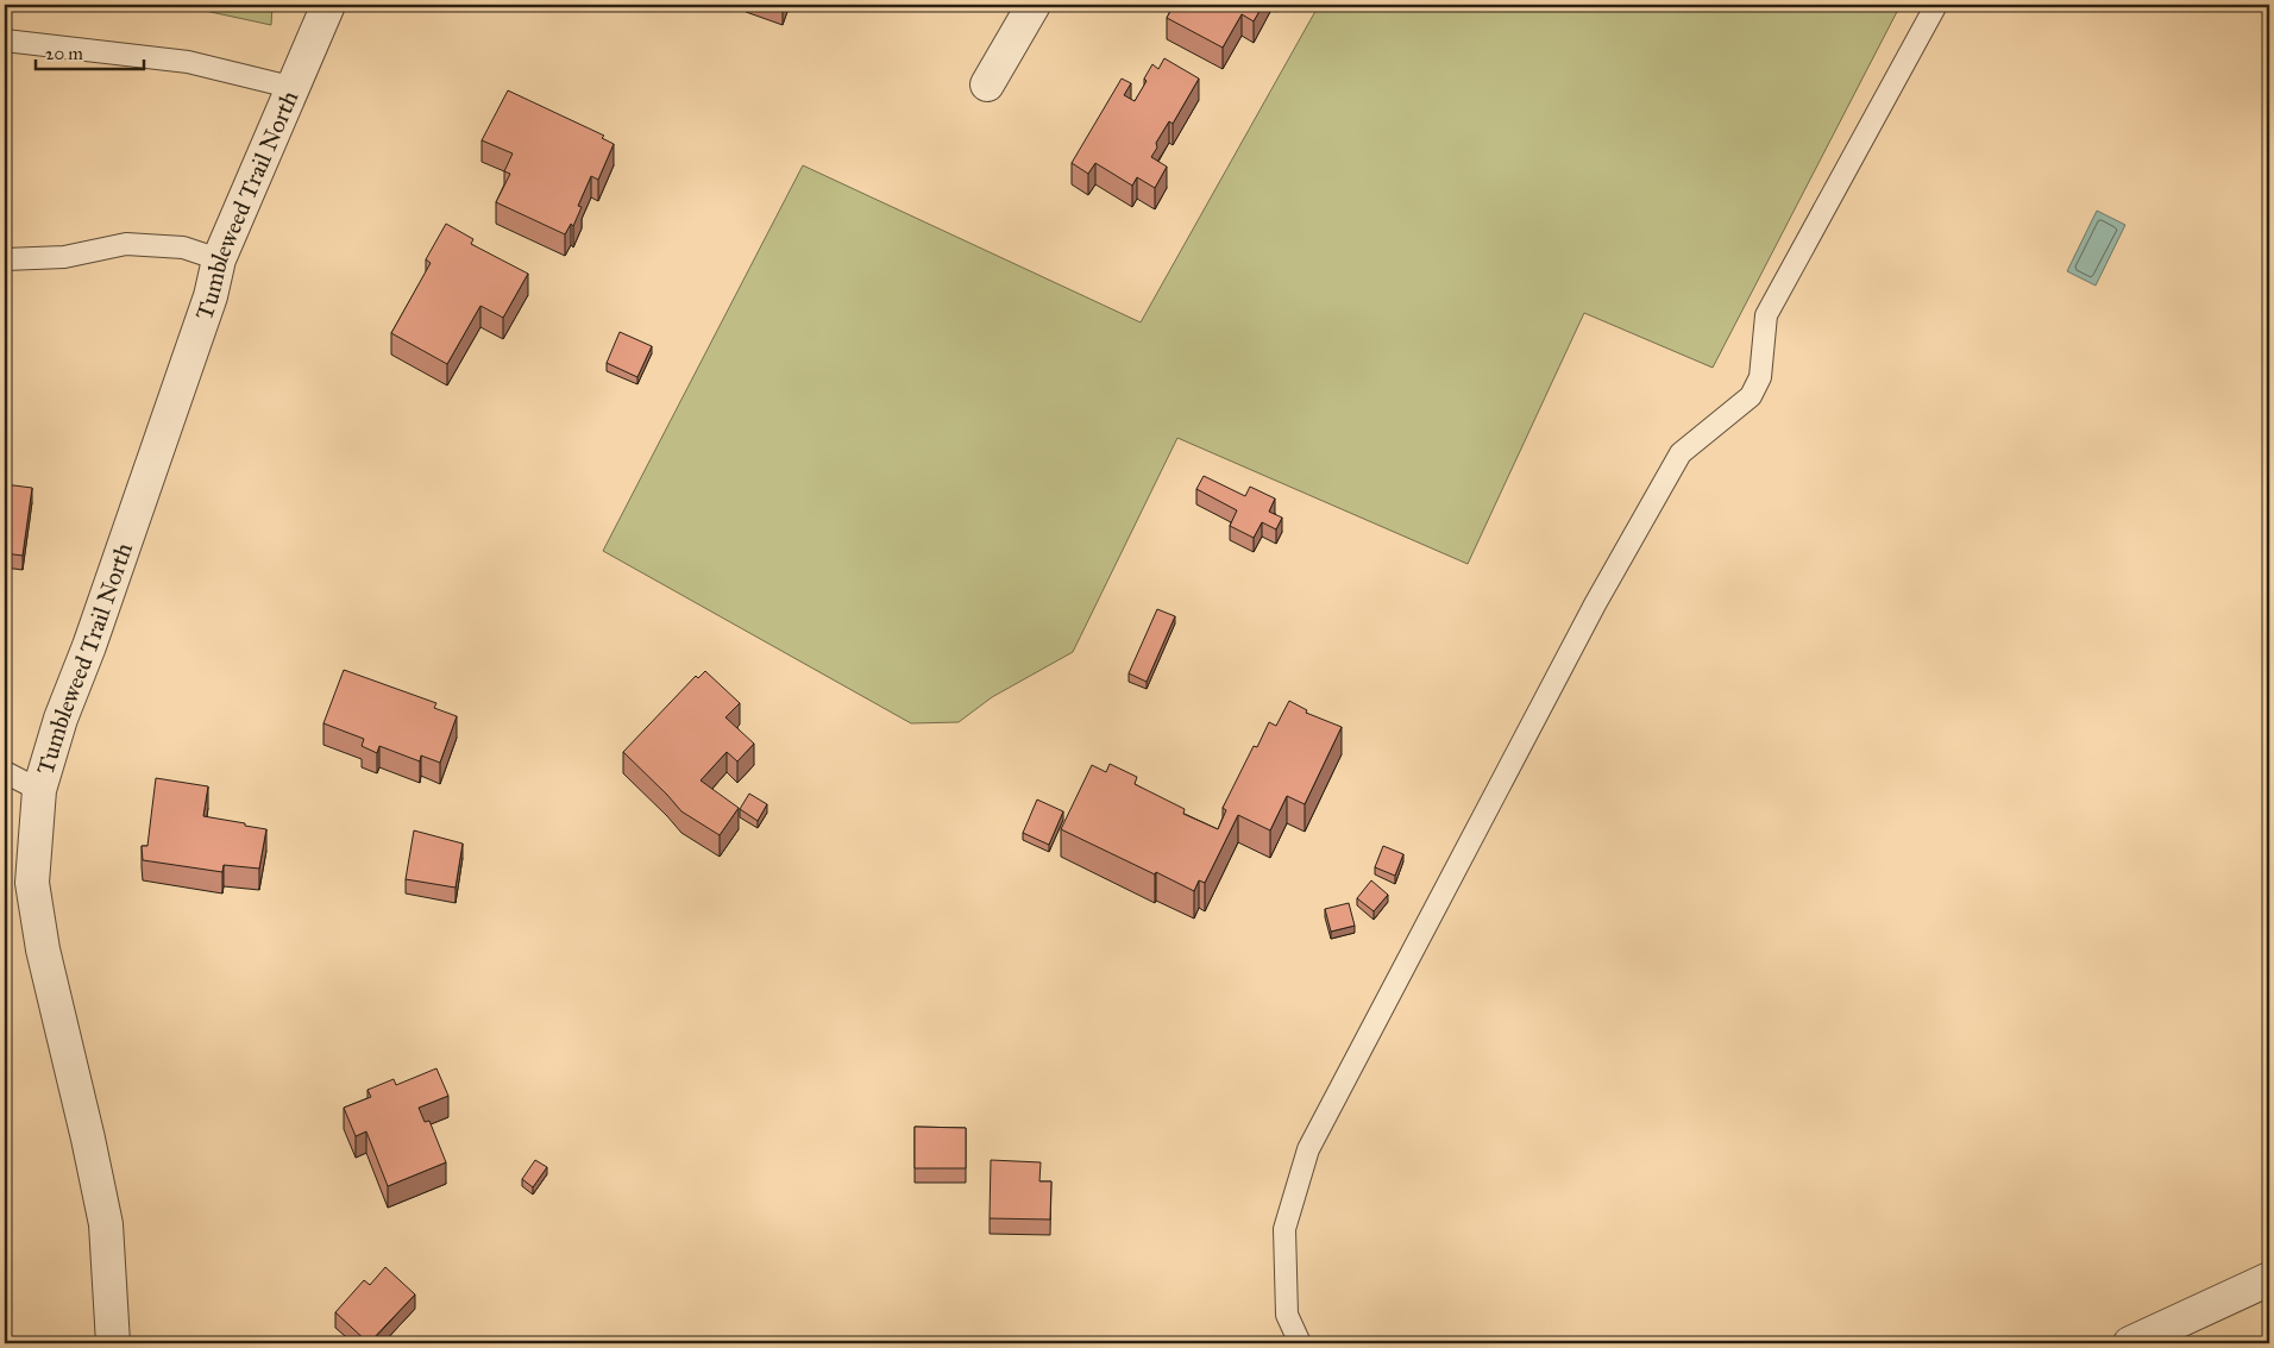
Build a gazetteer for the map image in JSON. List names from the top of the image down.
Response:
{
  "streets": {
    "street": ["Tumbleweed Trail North"]
  },
  "scale_bar": "20 m"
}
